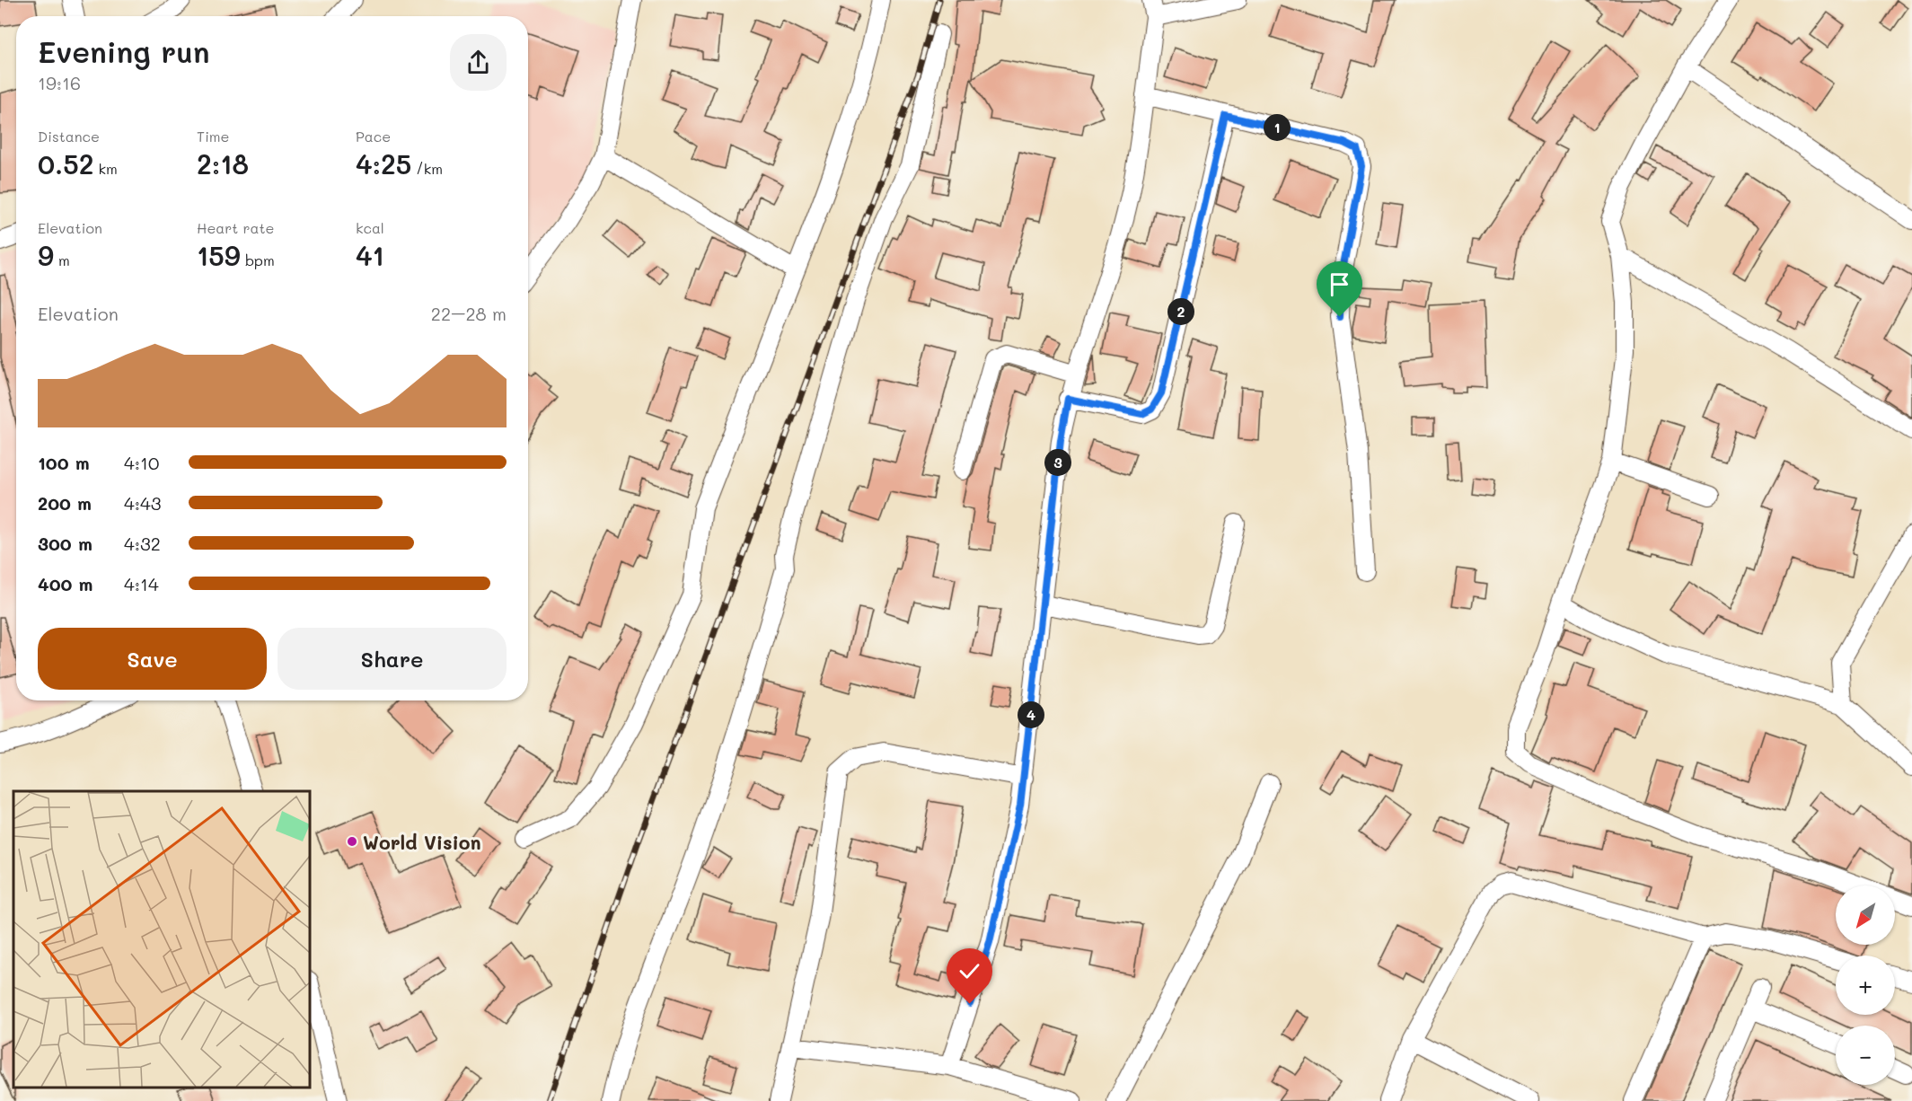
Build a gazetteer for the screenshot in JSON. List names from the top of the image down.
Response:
{
  "places": ["World Vision"],
  "north": "bottom left",
  "page": {
    "heading": ["Evening run", "19:16"],
    "stats": [
      ["Distance", "0.52 km"],
      ["Time", "2:18"],
      ["Pace", "4:25 /km"],
      ["Elevation", "9 m"],
      ["Heart rate", "159 bpm"],
      ["kcal", "41"]
    ],
    "pins": [
      "1",
      "2",
      "3",
      "4"
    ],
    "chart": ["Elevation", "22–28 m"],
    "list": [
      {
        "name": "100 m",
        "note": "4:10"
      },
      {
        "name": "200 m",
        "note": "4:43"
      },
      {
        "name": "300 m",
        "note": "4:32"
      },
      {
        "name": "400 m",
        "note": "4:14"
      }
    ],
    "buttons": ["Save", "Share"],
    "map_buttons": ["+", "−"]
  }
}
